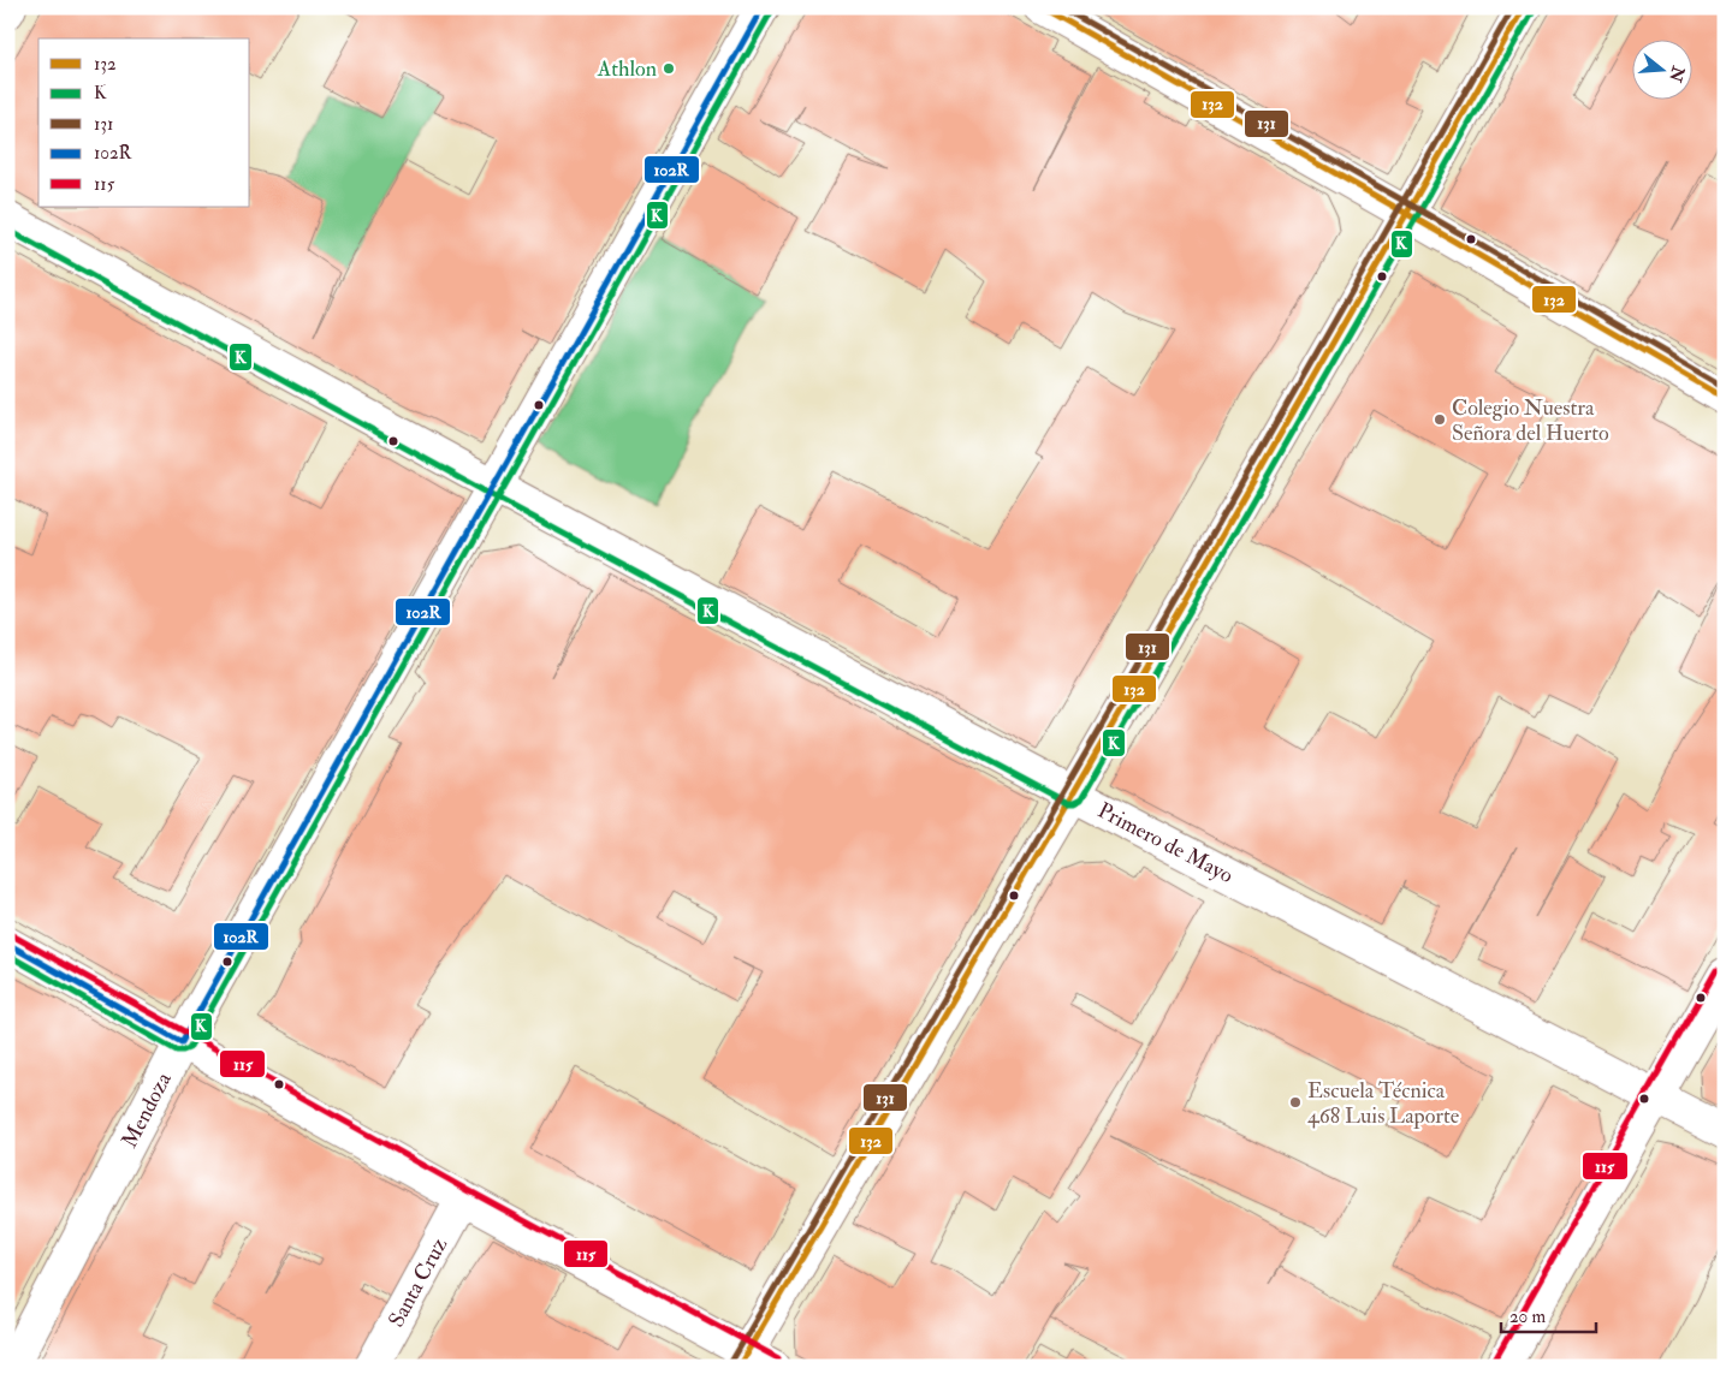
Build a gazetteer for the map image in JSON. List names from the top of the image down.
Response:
{
  "streets": {
    "main road": ["Primero de Mayo", "Mendoza", "Santa Cruz"]
  },
  "crossings": [
    ["Primero de Mayo", "Mendoza"]
  ],
  "places": ["Athlon", "Colegio Nuestra Señora del Huerto", "Escuela Técnica 468 Luis Laporte"],
  "lines": [
    "transit line 132",
    "transit line 131",
    "transit line 102R",
    "transit line K",
    "transit line 115"
  ],
  "legend": [
    "132",
    "K",
    "131",
    "102R",
    "115"
  ],
  "scale_bar": "20 m",
  "north": "right"
}
